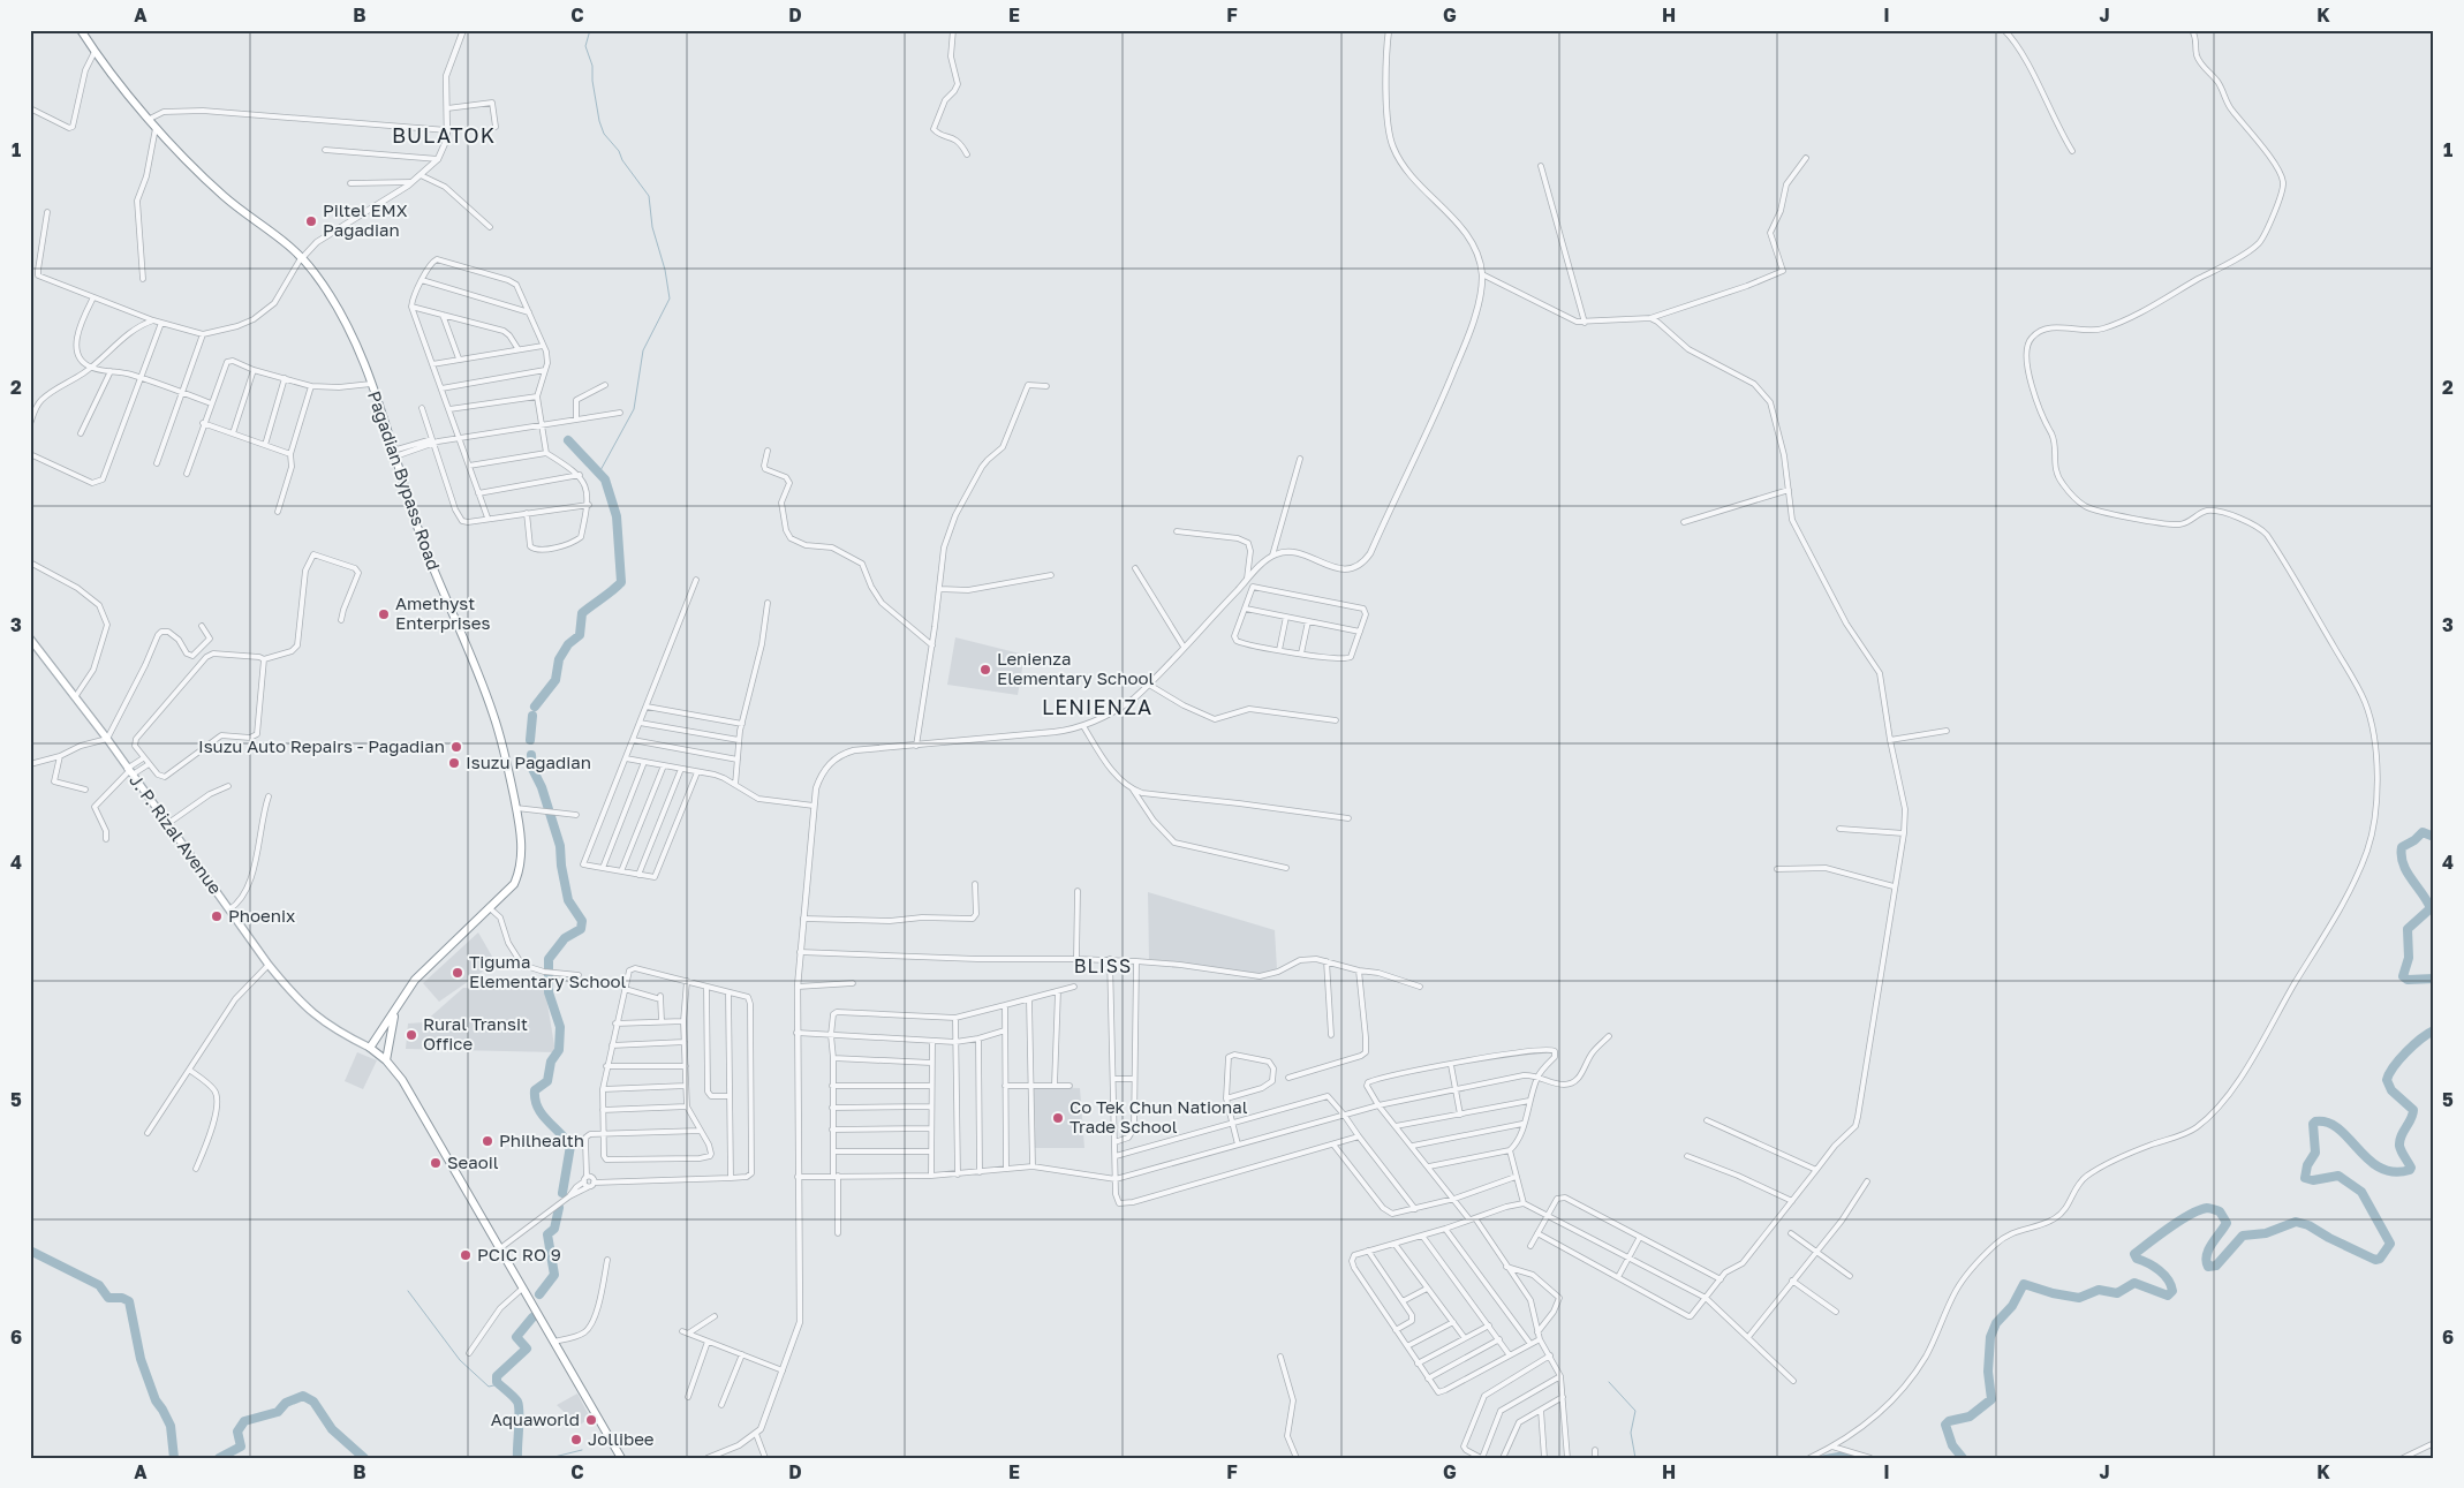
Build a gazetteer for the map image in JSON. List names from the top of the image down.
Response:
{
  "streets": {
    "highway": ["Pagadian Bypass Road", "J. P. Rizal Avenue"]
  },
  "crossings": [
    ["Pagadian Bypass Road", "J. P. Rizal Avenue"]
  ],
  "districts": ["BULATOK", "LENIENZA", "BLISS"],
  "places": [
    "Piltel EMX Pagadian",
    "Amethyst Enterprises",
    "Lenienza Elementary School",
    "Isuzu Auto Repairs - Pagadian",
    "Isuzu Pagadian",
    "Phoenix",
    "Tiguma Elementary School",
    "Rural Transit Office",
    "Co Tek Chun National Trade School",
    "Philhealth",
    "Seaoil",
    "PCIC RO 9",
    "Aquaworld",
    "Jollibee"
  ],
  "grid": {
    "columns": [
      "A",
      "B",
      "C",
      "D",
      "E",
      "F",
      "G",
      "H",
      "I",
      "J",
      "K"
    ],
    "rows": [
      "1",
      "2",
      "3",
      "4",
      "5",
      "6"
    ]
  }
}
